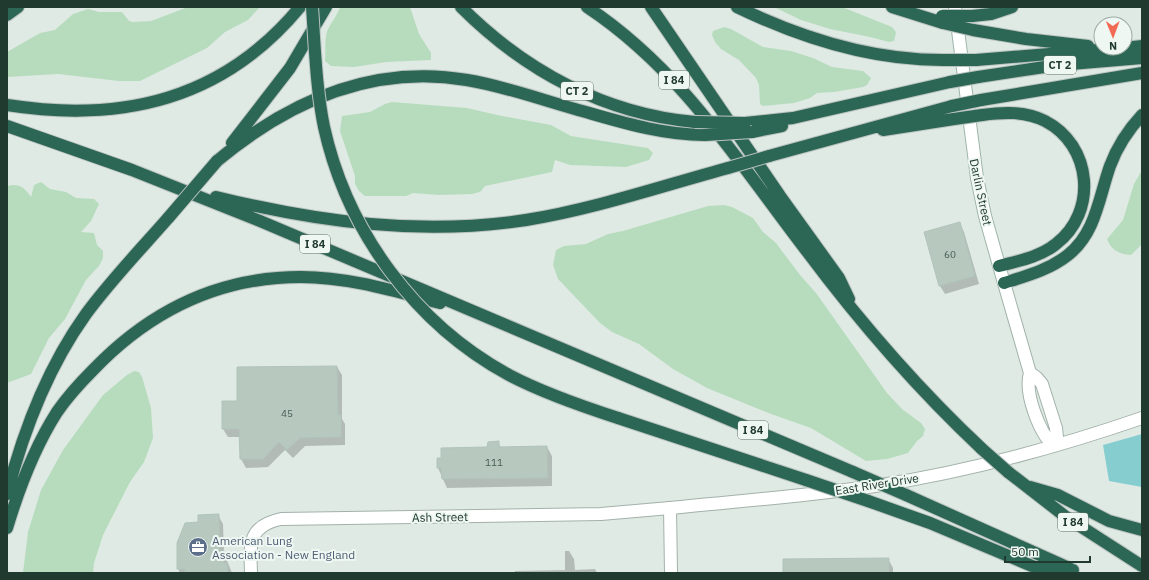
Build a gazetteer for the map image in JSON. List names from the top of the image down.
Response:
{
  "streets": {
    "highway": ["CT 2", "I 84"],
    "street": ["Darlin Street", "East River Drive", "Ash Street"]
  },
  "crossings": [
    ["Darlin Street", "East River Drive"],
    ["East River Drive", "Ash Street"]
  ],
  "places": {
    "office": ["American Lung Association - New England"]
  },
  "house_numbers": ["60", "45", "111"],
  "scale_bar": "50 m",
  "north": "bottom"
}
